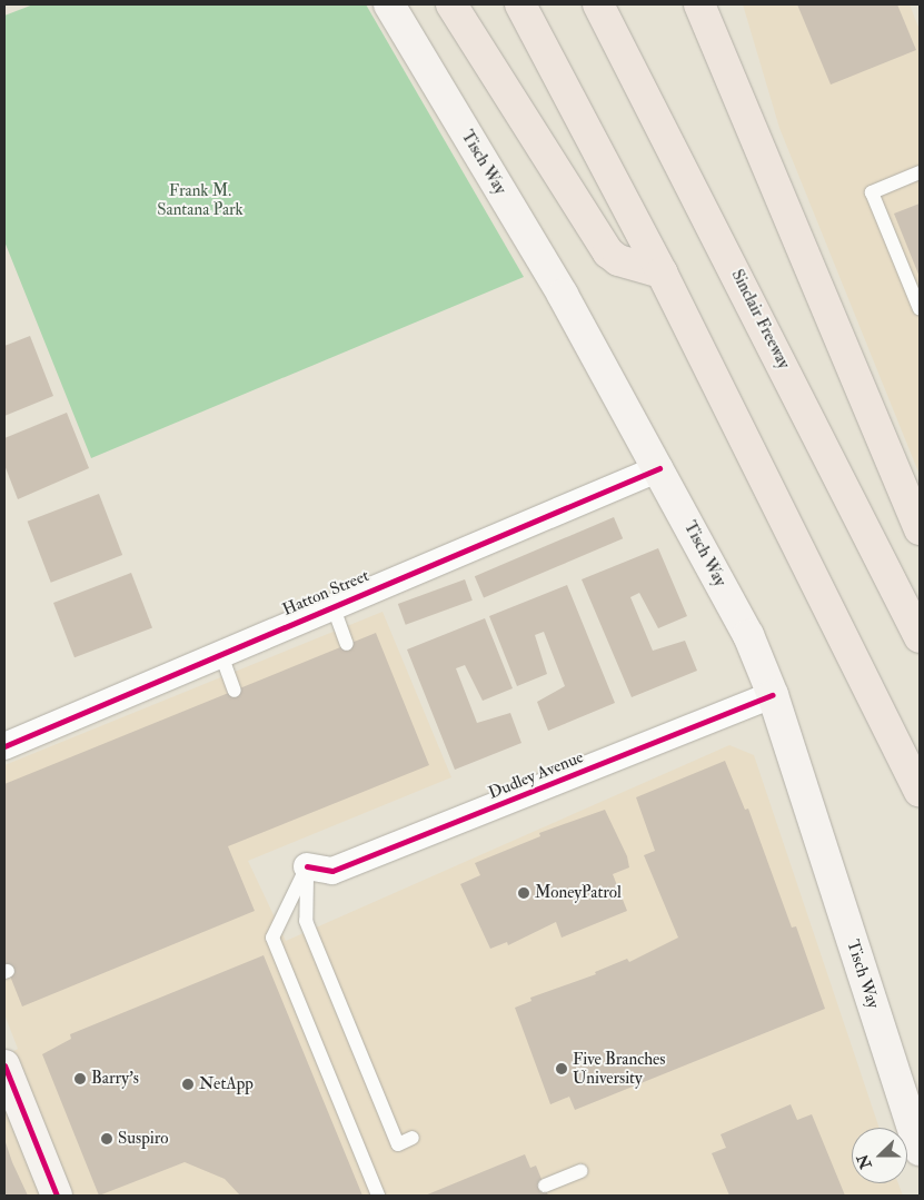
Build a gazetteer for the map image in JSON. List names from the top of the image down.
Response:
{
  "streets": {
    "highway": ["Sinclair Freeway"],
    "main road": ["Tisch Way"],
    "street": ["Hatton Street", "Dudley Avenue"]
  },
  "crossings": [
    ["Tisch Way", "Hatton Street"],
    ["Tisch Way", "Dudley Avenue"]
  ],
  "parks": ["Frank M. Santana Park"],
  "places": [
    "MoneyPatrol",
    "Five Branches University",
    "Barry's",
    "NetApp",
    "Suspiro"
  ],
  "north": "left"
}
